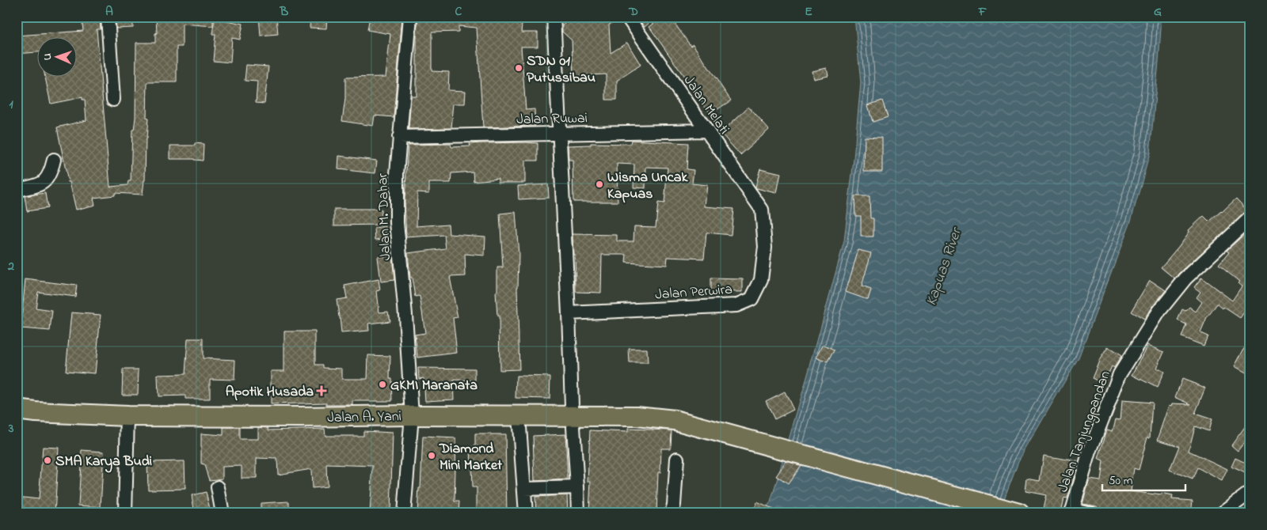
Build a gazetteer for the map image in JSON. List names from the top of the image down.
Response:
{
  "streets": {
    "highway": ["Jalan A. Yani"],
    "street": [
      "Jalan Melati",
      "Jalan Ruwai",
      "Jalan M. Dahar",
      "Jalan Perwira",
      "Jalan Tanjungpandan"
    ]
  },
  "crossings": [
    ["Jalan Melati", "Jalan Ruwai"],
    ["Jalan Melati", "Jalan Perwira"],
    ["Jalan Ruwai", "Jalan M. Dahar"],
    ["Jalan M. Dahar", "Jalan A. Yani"]
  ],
  "water": ["Kapuas River"],
  "places": {
    "other": [
      "SDN 01 Putussibau",
      "Wisma Uncak Kapuas",
      "GKMI Maranata",
      "Diamond Mini Market",
      "SMA Karya Budi"
    ],
    "health": ["Apotik Husada"]
  },
  "scale_bar": "50 m",
  "north": "left",
  "grid": {
    "columns": [
      "A",
      "B",
      "C",
      "D",
      "E",
      "F",
      "G"
    ],
    "rows": ["1", "2", "3"]
  }
}
